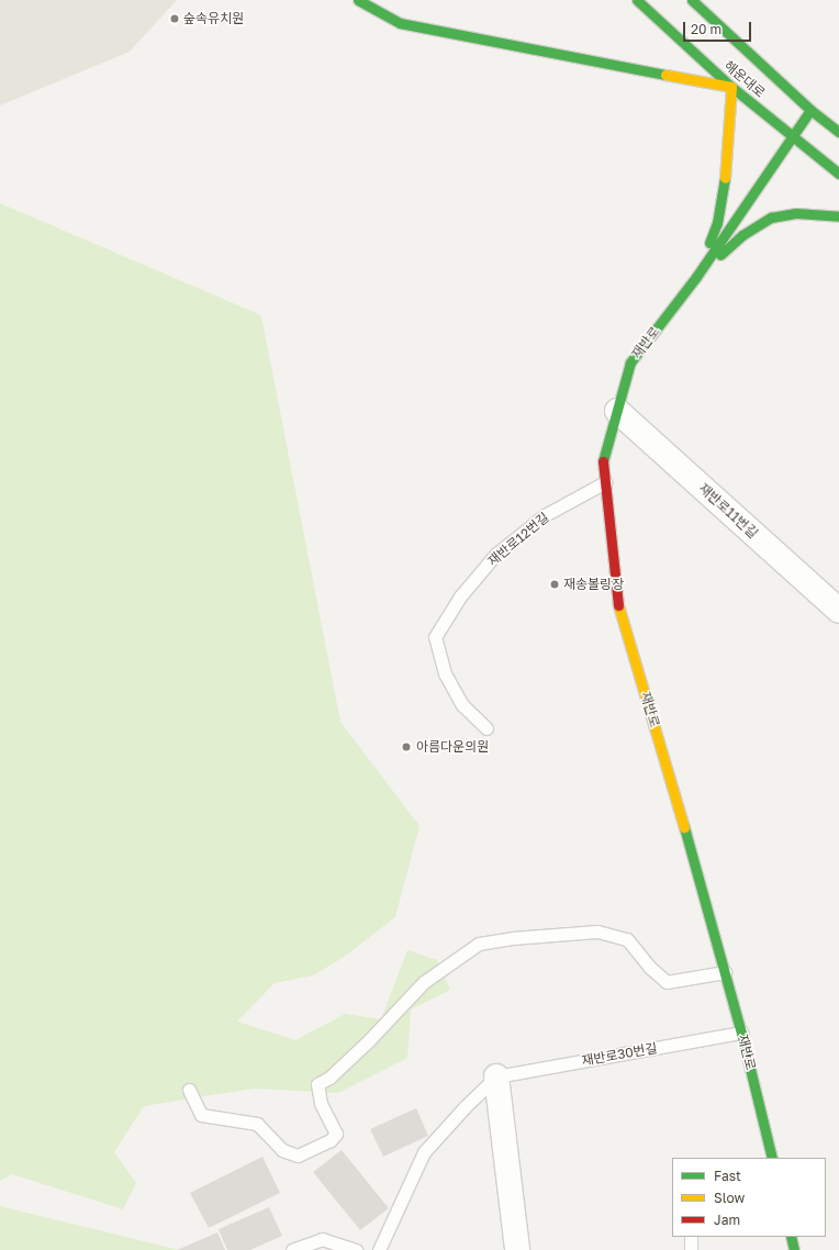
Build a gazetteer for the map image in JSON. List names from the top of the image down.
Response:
{
  "streets": {
    "main road": ["해운대로", "재반로"],
    "street": ["재반로11번길"],
    "lane": ["재반로12번길", "재반로30번길"]
  },
  "crossings": [
    ["해운대로", "재반로"],
    ["재반로", "재반로11번길"],
    ["재반로", "재반로12번길"],
    ["재반로", "재반로30번길"]
  ],
  "places": ["숲속유치원", "재송볼링장", "아름다운의원"],
  "legend": ["Fast", "Slow", "Jam"],
  "scale_bar": "20 m"
}
